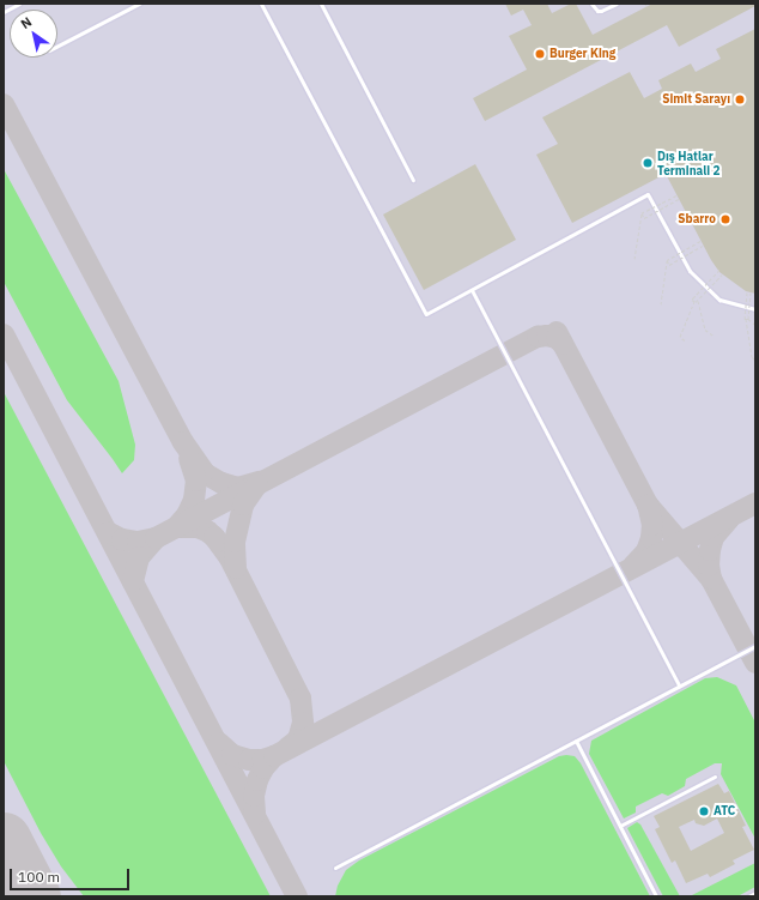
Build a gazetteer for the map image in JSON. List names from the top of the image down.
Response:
{
  "places": [
    "Burger King",
    "Simit Sarayı",
    "Dış Hatlar Terminali 2",
    "Sbarro",
    "ATC"
  ],
  "scale_bar": "100 m",
  "north": "top left"
}
